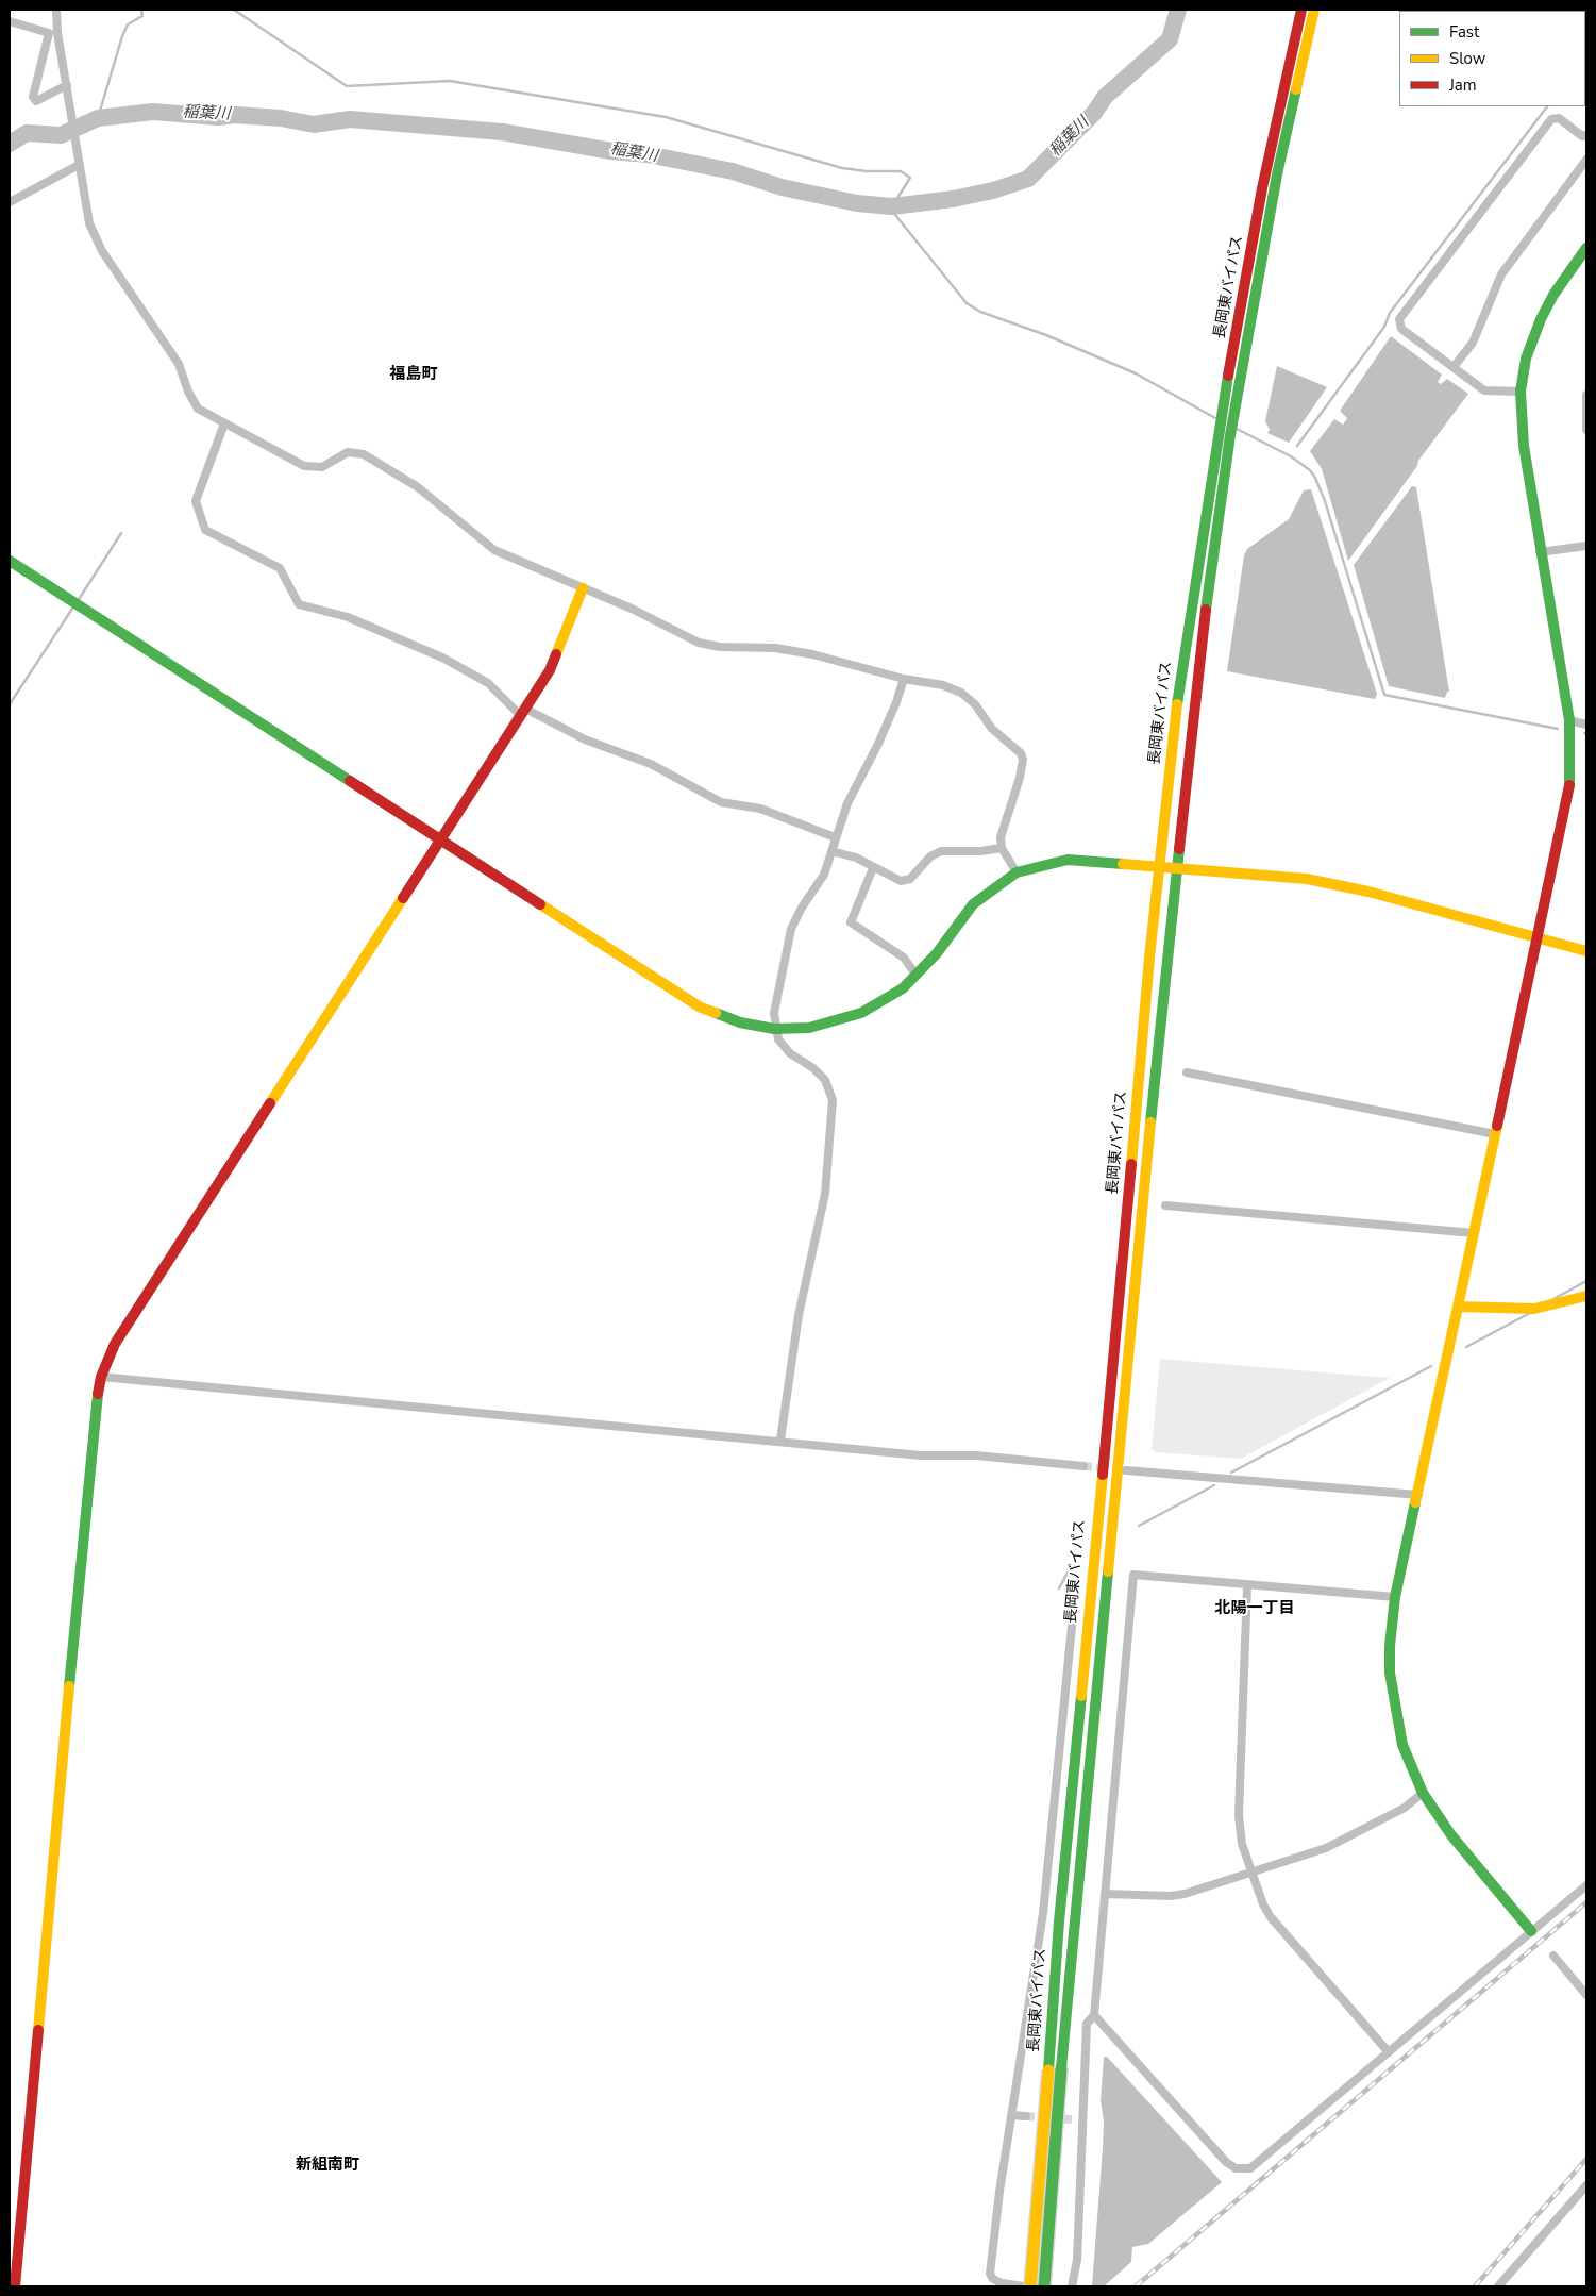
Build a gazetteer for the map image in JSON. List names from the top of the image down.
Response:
{
  "streets": {
    "main road": ["長岡東バイパス"]
  },
  "districts": ["福島町", "北陽一丁目", "新組南町"],
  "water": ["稲葉川"],
  "legend": ["Fast", "Slow", "Jam"]
}
